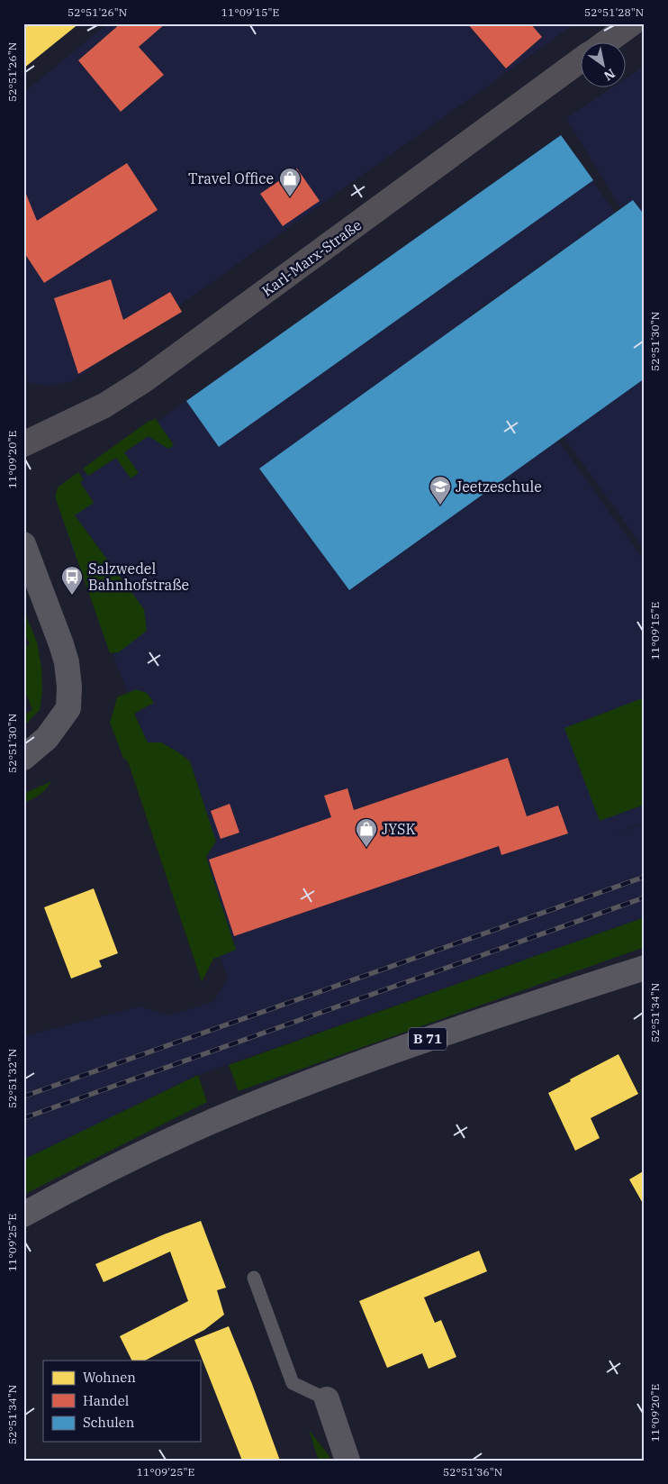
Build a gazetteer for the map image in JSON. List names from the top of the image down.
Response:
{
  "streets": {
    "main road": ["Karl-Marx-Straße", "B 71"]
  },
  "places": {
    "shop": ["Travel Office", "JYSK"],
    "school or university": ["Jeetzeschule"],
    "bus stop": ["Salzwedel Bahnhofstraße"]
  },
  "legend": ["Wohnen", "Handel", "Schulen"],
  "north": "bottom right",
  "coordinates": [
    "52°51'26\"N",
    "11°09'15\"E",
    "52°51'28\"N",
    "52°51'30\"N",
    "11°09'20\"E",
    "52°51'34\"N",
    "52°51'32\"N",
    "11°09'25\"E",
    "52°51'36\"N"
  ]
}
